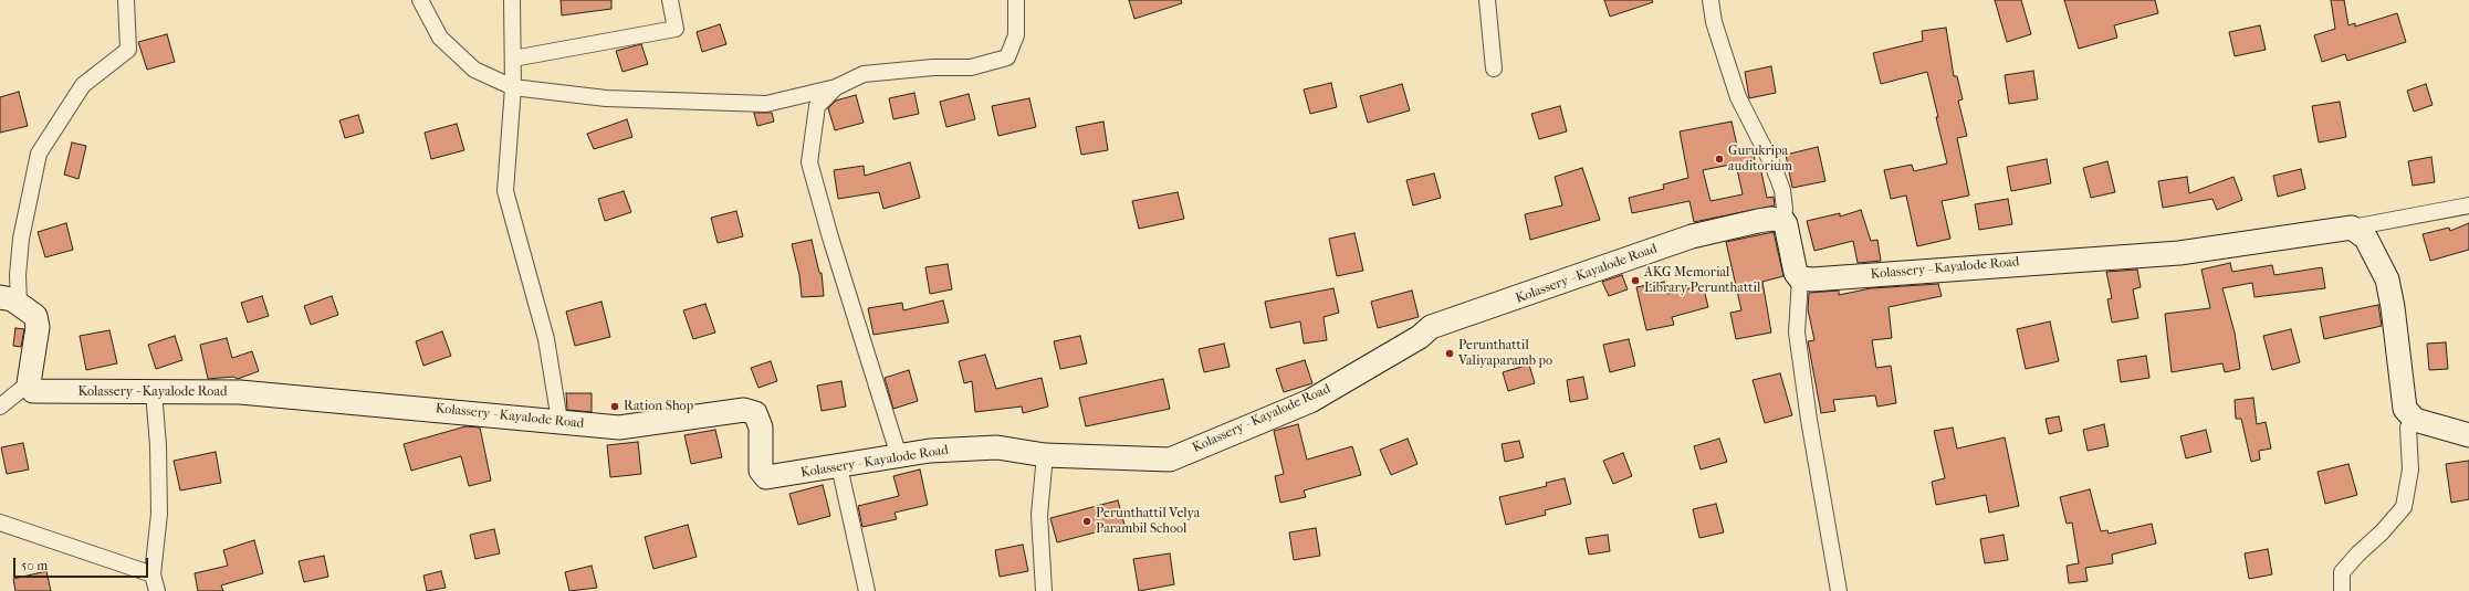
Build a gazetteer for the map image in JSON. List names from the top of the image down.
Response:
{
  "streets": {
    "main road": ["Kolassery - Kayalode Road"]
  },
  "places": [
    "Gurukripa auditorium",
    "AKG Memorial Library Perunthattil",
    "Perunthattil Valiyaparamb po",
    "Ration Shop",
    "Perunthattil Velya Parambil School"
  ],
  "scale_bar": "50 m"
}
